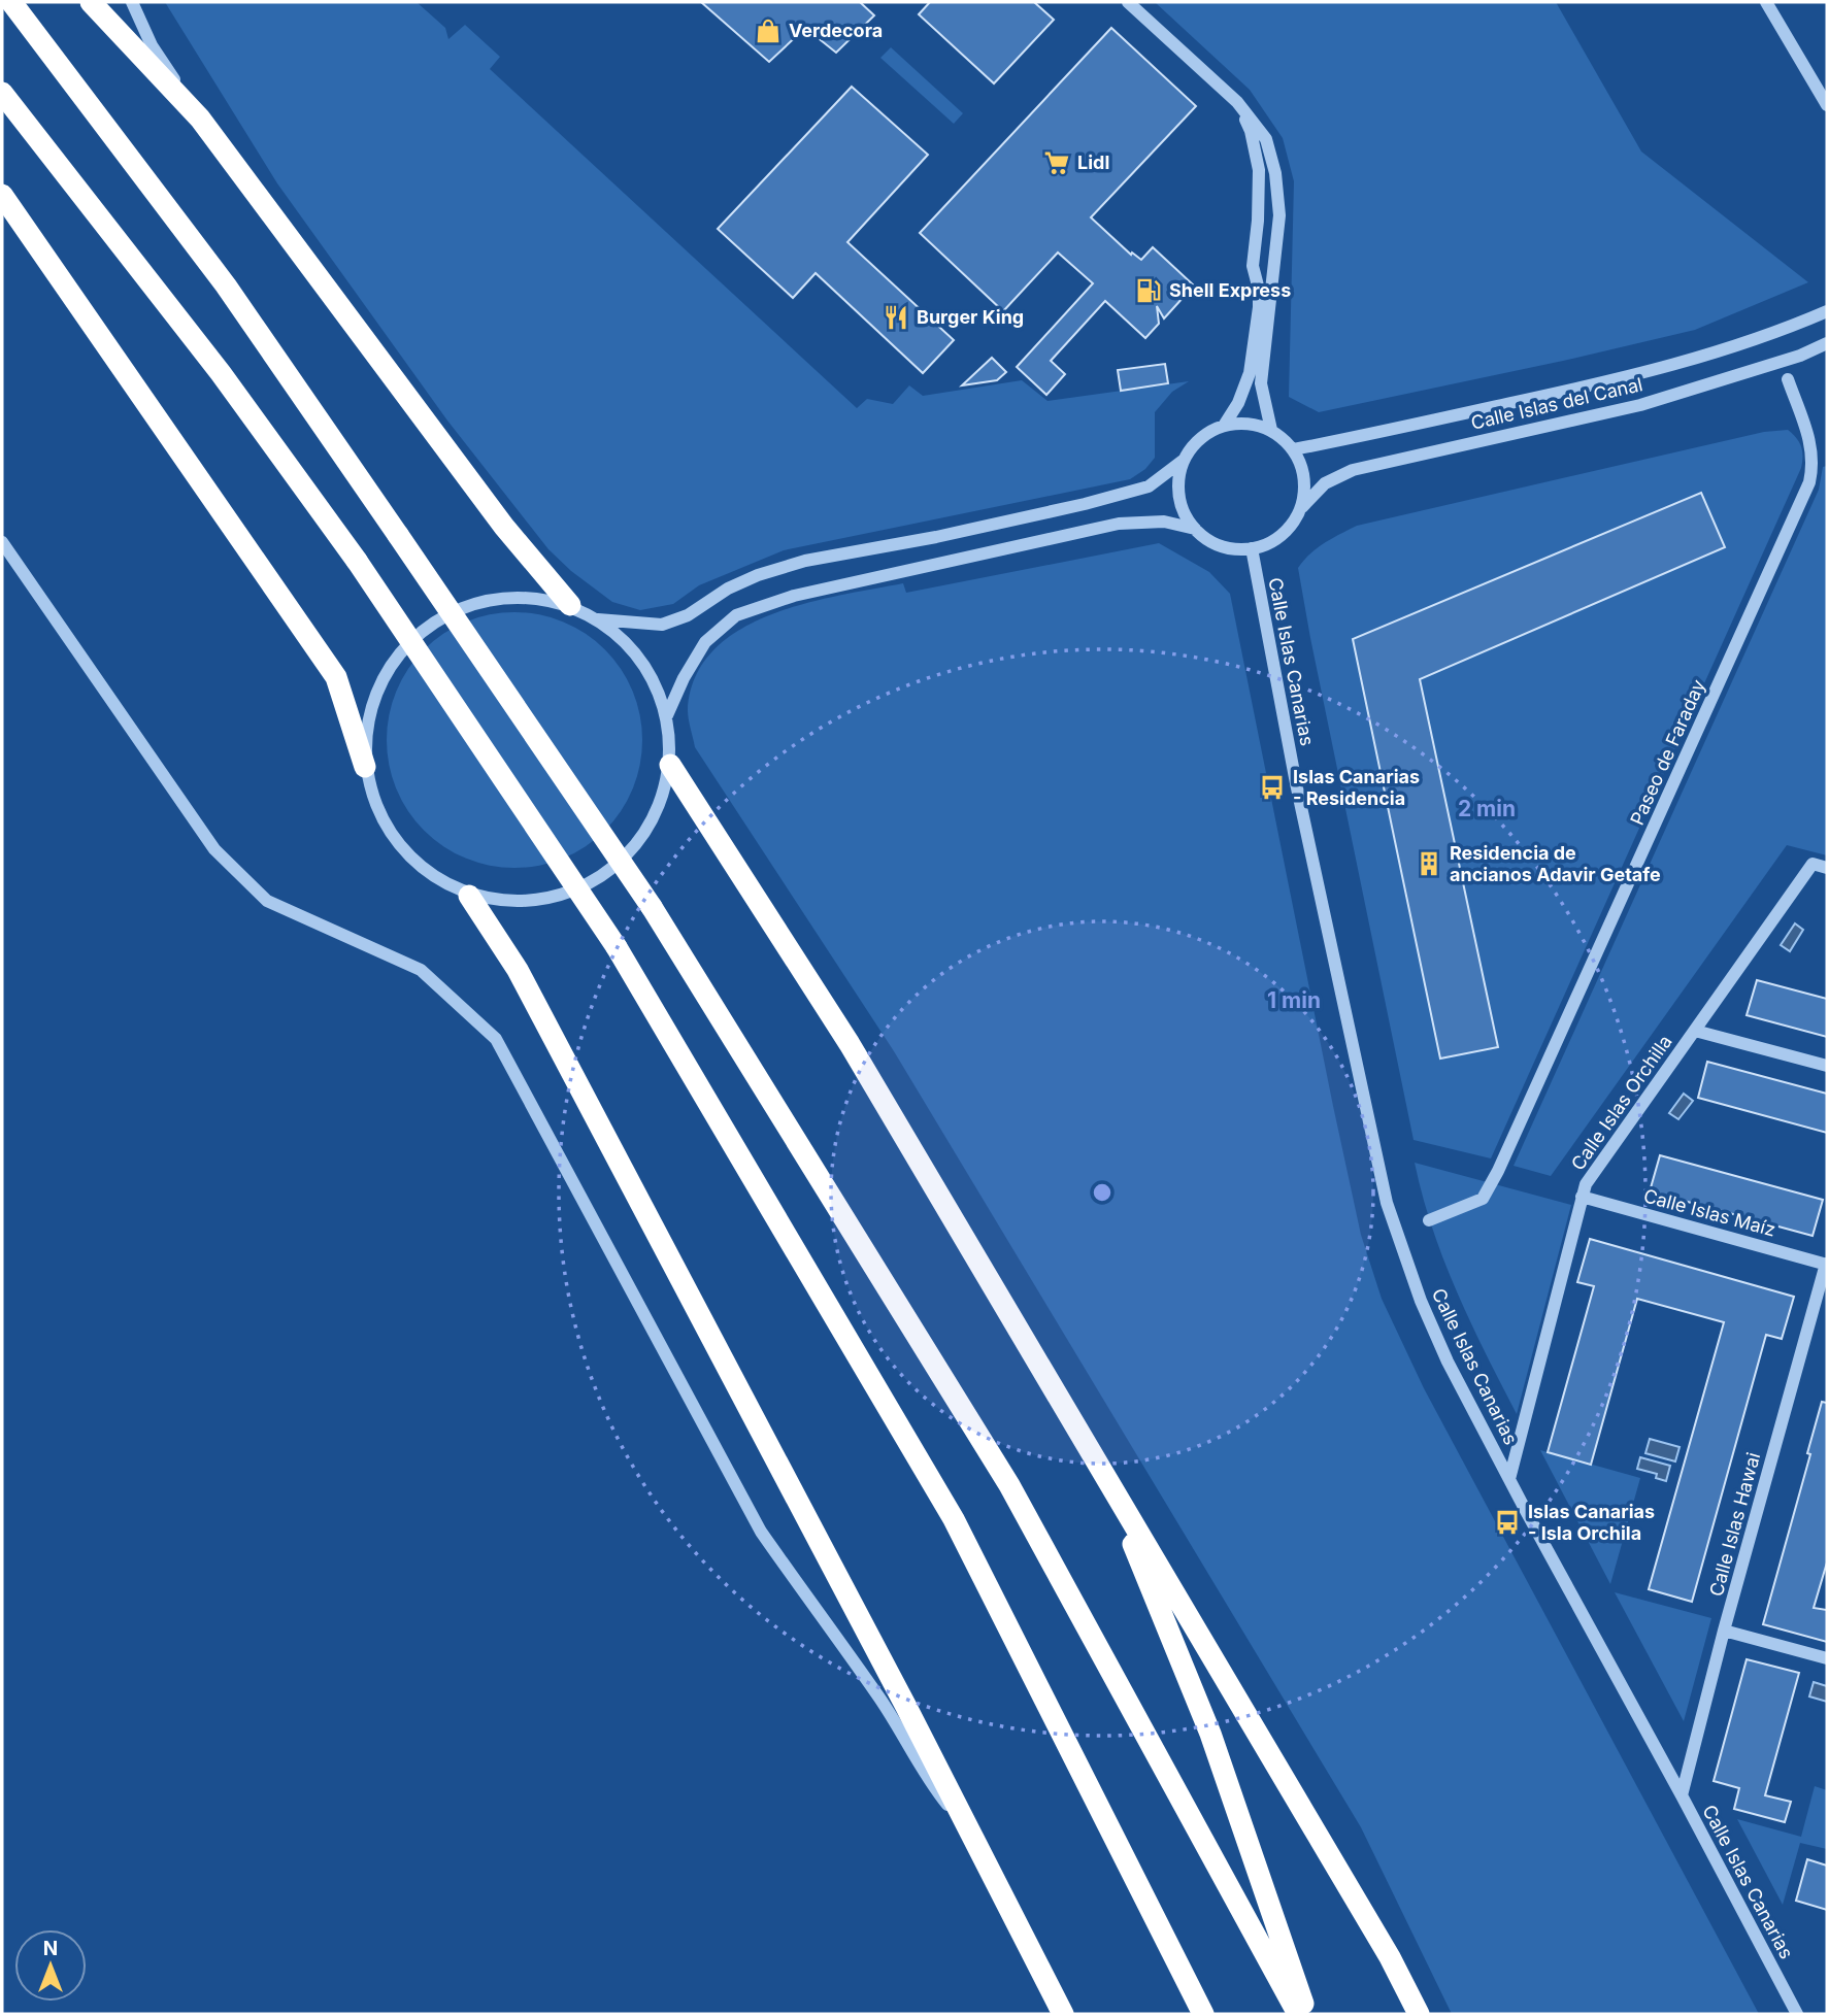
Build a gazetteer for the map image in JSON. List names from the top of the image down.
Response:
{
  "streets": {
    "street": [
      "Calle Islas del Canal",
      "Calle Islas Canarias",
      "Paseo de Faraday",
      "Calle Islas Orchilla",
      "Calle Islas Maíz",
      "Calle Islas Hawai"
    ]
  },
  "crossings": [
    ["Calle Islas del Canal", "Calle Islas Canarias"],
    ["Calle Islas Canarias", "Calle Islas Orchilla"],
    ["Calle Islas Canarias", "Calle Islas Hawai"],
    ["Calle Islas Orchilla", "Calle Islas Maíz"],
    ["Calle Islas Maíz", "Calle Islas Hawai"]
  ],
  "places": {
    "shop": ["Verdecora"],
    "supermarket": ["Lidl"],
    "fuel station": ["Shell Express"],
    "restaurant": ["Burger King"],
    "bus stop": ["Islas Canarias - Residencia", "Islas Canarias - Isla Orchila"],
    "building": ["Residencia de ancianos Adavir Getafe"]
  },
  "north": "top",
  "rings": ["2 min", "1 min"]
}
